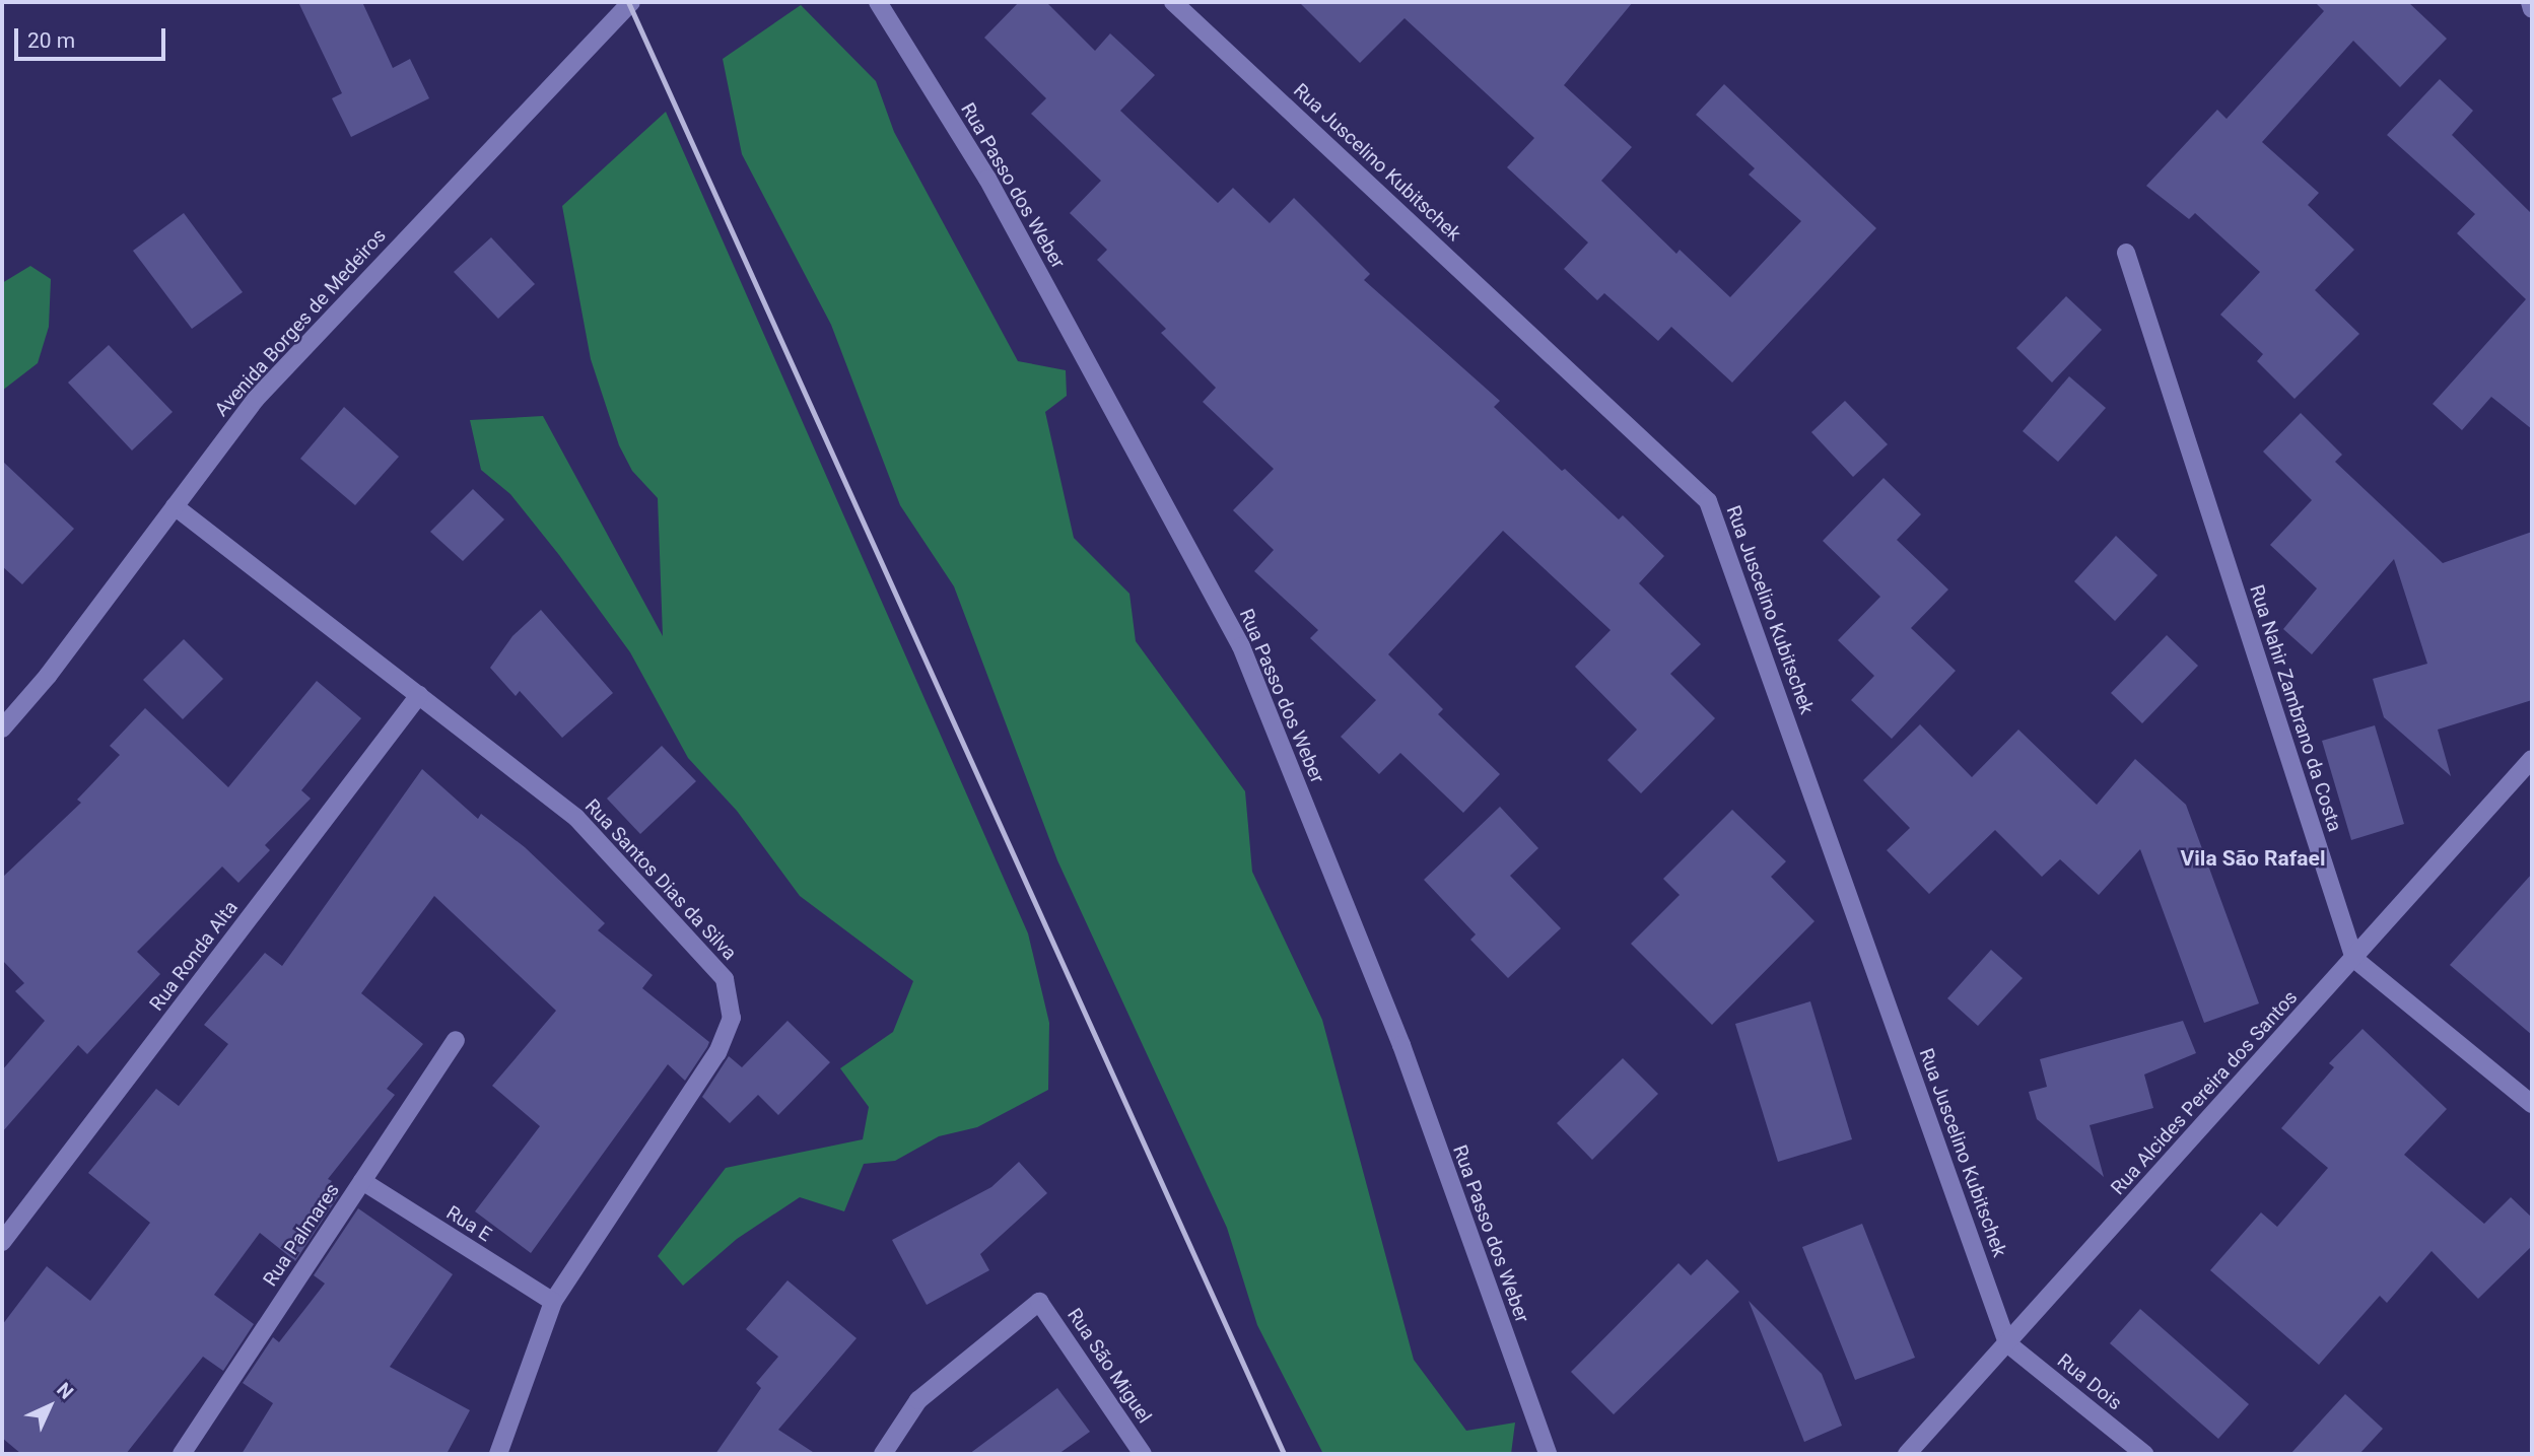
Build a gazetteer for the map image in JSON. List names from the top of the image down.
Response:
{
  "streets": {
    "street": [
      "Rua Juscelino Kubitschek",
      "Rua Passo dos Weber",
      "Avenida Borges de Medeiros",
      "Rua Nahir Zambrano da Costa",
      "Rua Santos Dias da Silva",
      "Rua Ronda Alta",
      "Rua Alcides Pereira dos Santos",
      "Rua E",
      "Rua Palmares",
      "Rua São Miguel",
      "Rua Dois"
    ]
  },
  "crossings": [
    ["Rua Juscelino Kubitschek", "Rua Alcides Pereira dos Santos"],
    ["Rua Juscelino Kubitschek", "Rua Dois"],
    ["Avenida Borges de Medeiros", "Rua Santos Dias da Silva"],
    ["Rua Nahir Zambrano da Costa", "Rua Alcides Pereira dos Santos"],
    ["Rua Santos Dias da Silva", "Rua Ronda Alta"],
    ["Rua Santos Dias da Silva", "Rua E"],
    ["Rua Alcides Pereira dos Santos", "Rua Dois"],
    ["Rua E", "Rua Palmares"]
  ],
  "districts": ["Vila São Rafael"],
  "scale_bar": "20 m",
  "north": "top right"
}
